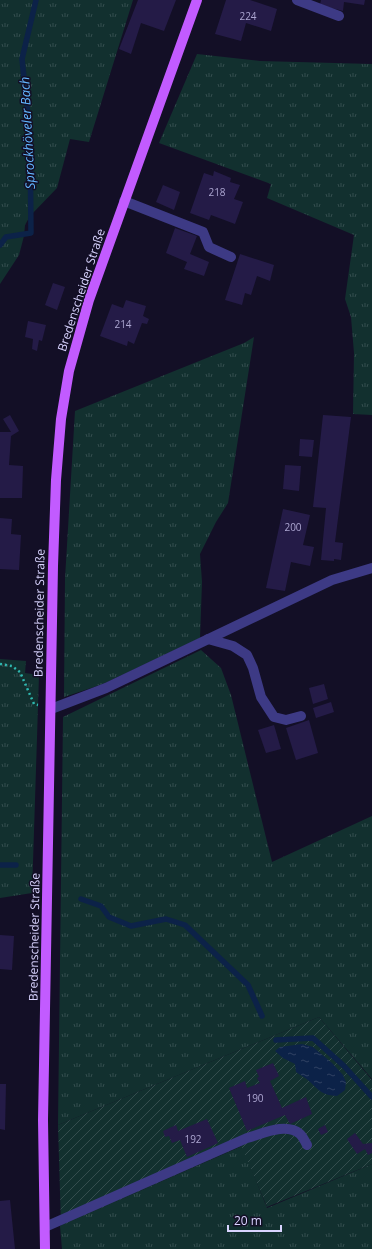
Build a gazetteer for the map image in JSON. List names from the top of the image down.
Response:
{
  "streets": {
    "main road": ["Bredenscheider Straße"]
  },
  "water": ["Sprockhöveler Bach"],
  "house_numbers": [
    "224",
    "218",
    "214",
    "200",
    "190",
    "192"
  ],
  "scale_bar": "20 m"
}
